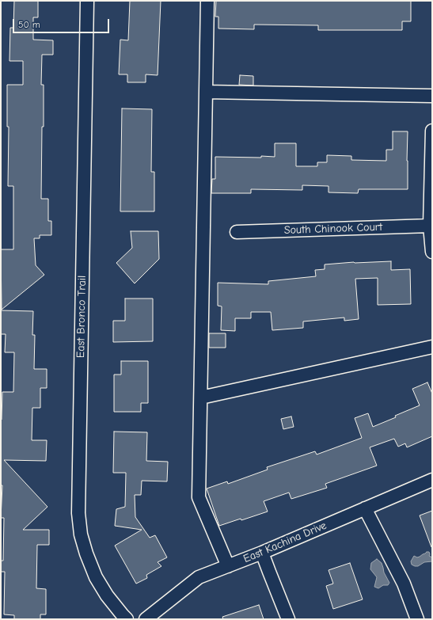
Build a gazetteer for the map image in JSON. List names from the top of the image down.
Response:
{
  "streets": {
    "street": ["South Chinook Court", "East Bronco Trail", "East Kachina Drive"]
  },
  "scale_bar": "50 m"
}
